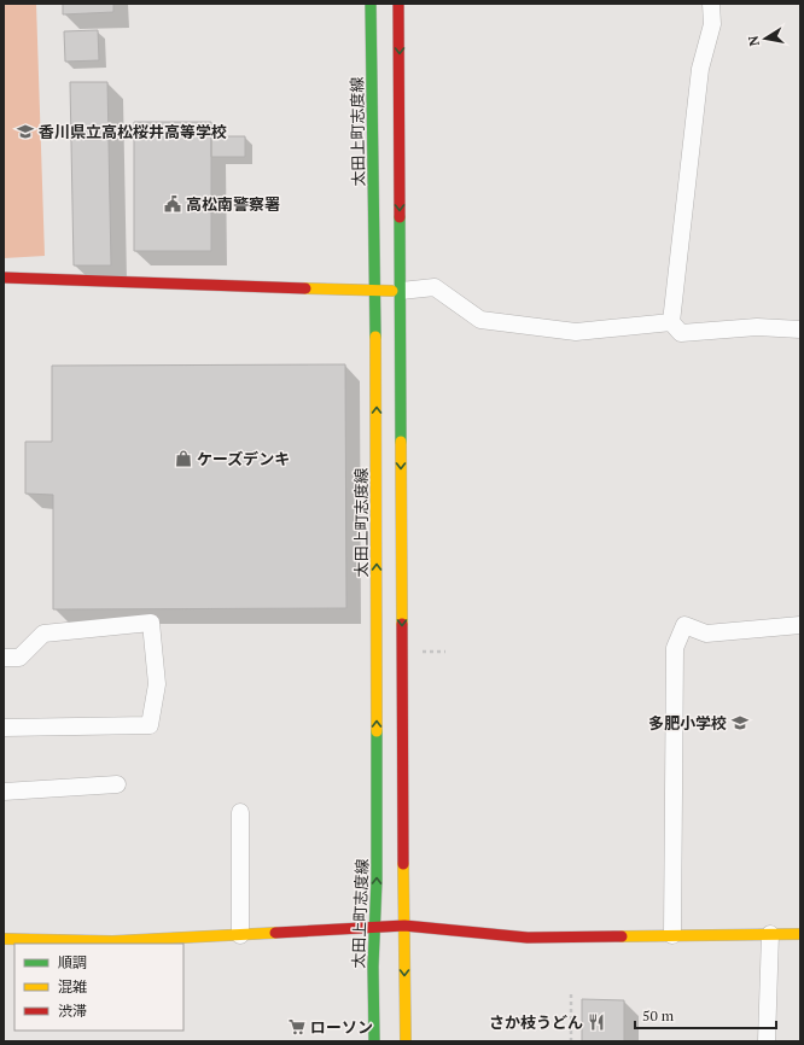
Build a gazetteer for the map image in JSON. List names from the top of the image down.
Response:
{
  "streets": {
    "main road": ["太田上町志度線"]
  },
  "places": {
    "school or university": ["香川県立高松桜井高等学校", "多肥小学校"],
    "public building": ["高松南警察署"],
    "shop": ["ケーズデンキ"],
    "restaurant": ["さか枝うどん"],
    "supermarket": ["ローソン"]
  },
  "legend": ["順調", "混雑", "渋滞"],
  "scale_bar": "50 m",
  "north": "left"
}
